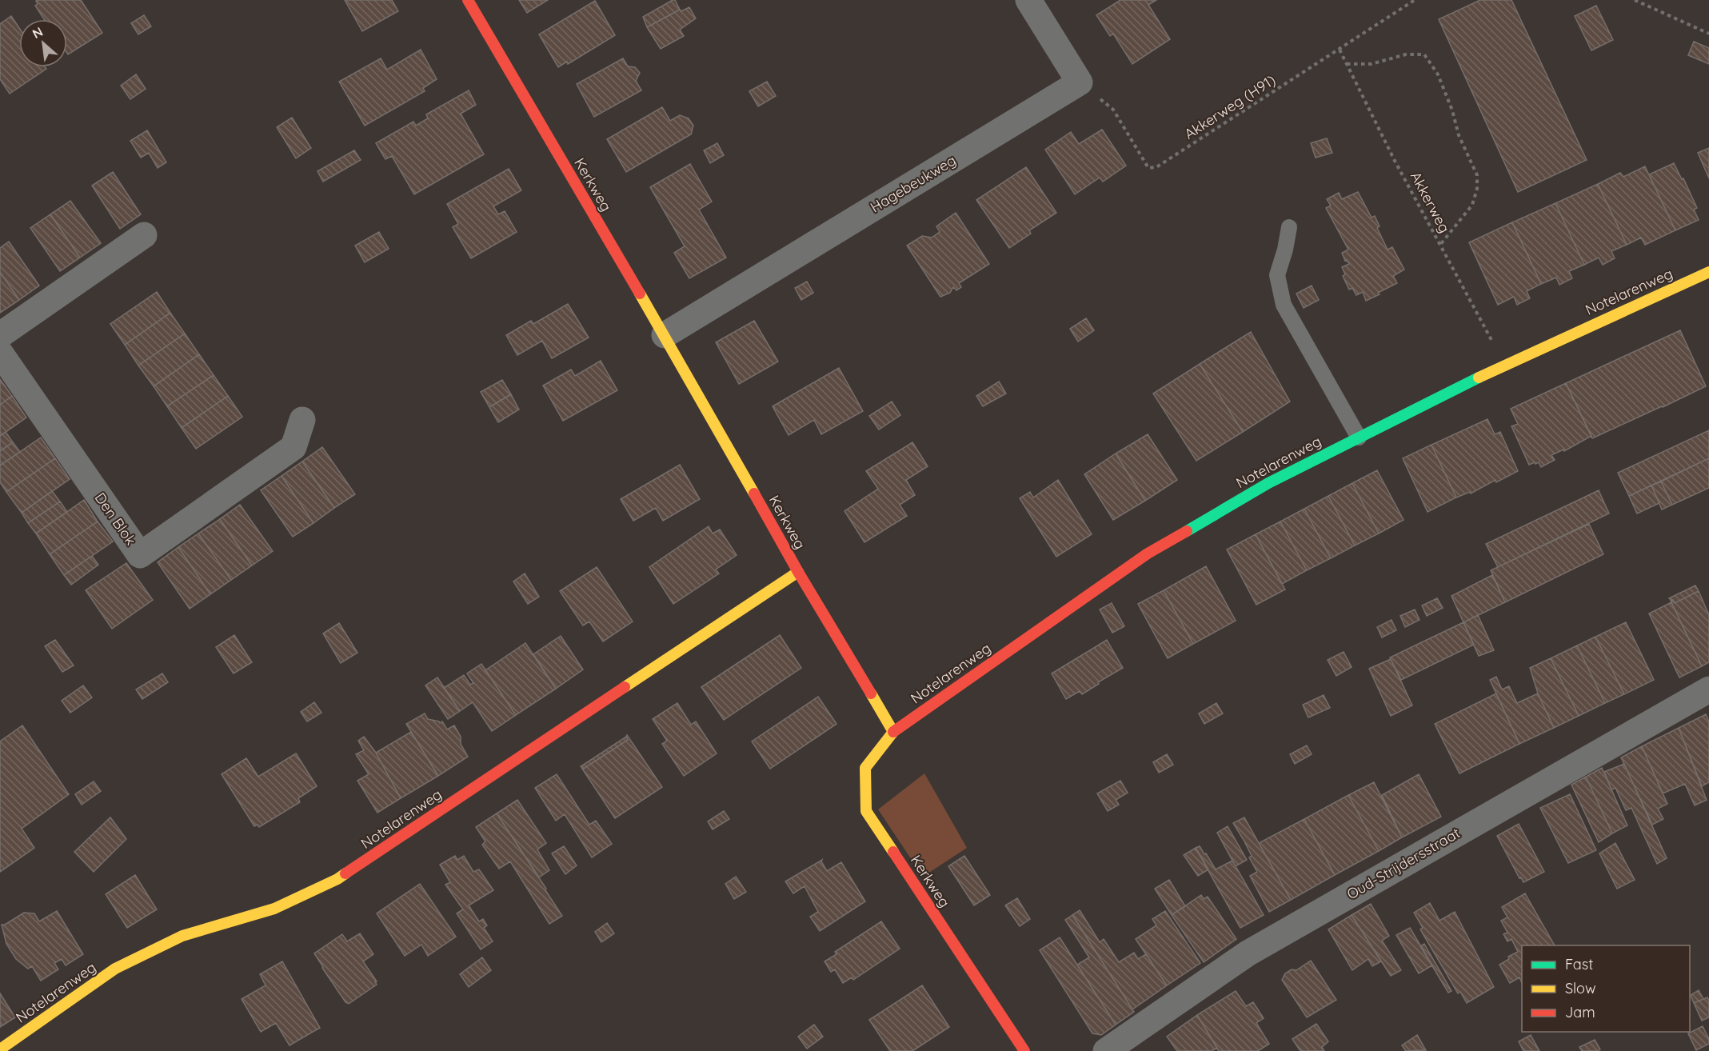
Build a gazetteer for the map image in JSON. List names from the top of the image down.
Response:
{
  "streets": {
    "street": [
      "Hagebeukweg",
      "Kerkweg",
      "Notelarenweg",
      "Den Blok",
      "Oud-Strijdersstraat"
    ],
    "path": ["Akkerweg (H91)", "Akkerweg"]
  },
  "crossings": [
    ["Akkerweg (H91)", "Hagebeukweg"],
    ["Akkerweg (H91)", "Akkerweg"],
    ["Hagebeukweg", "Kerkweg"],
    ["Kerkweg", "Notelarenweg"],
    ["Akkerweg", "Notelarenweg"]
  ],
  "legend": ["Fast", "Slow", "Jam"],
  "north": "top left"
}
